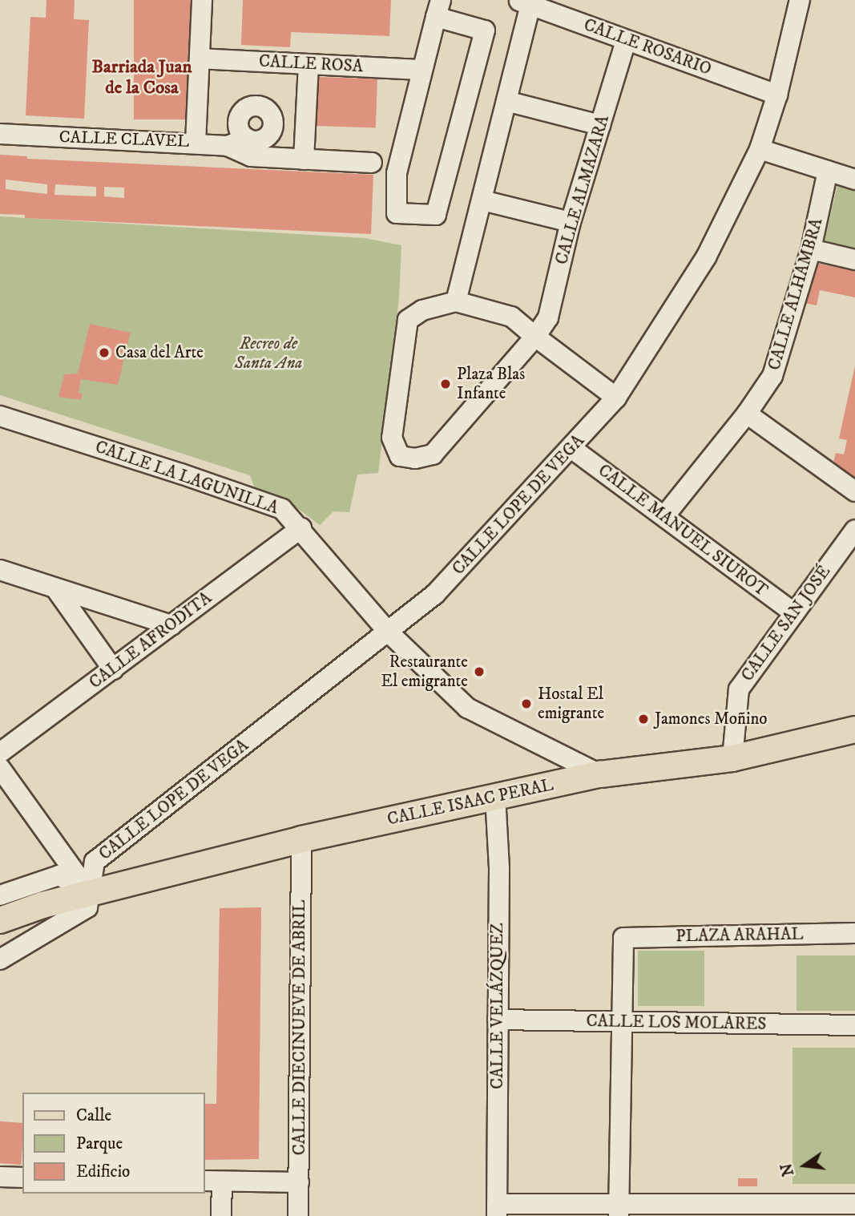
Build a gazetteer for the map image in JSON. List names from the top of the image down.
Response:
{
  "streets": {
    "main road": ["CALLE ISAAC PERAL"],
    "street": [
      "CALLE ROSARIO",
      "CALLE ROSA",
      "CALLE CLAVEL",
      "CALLE ALMAZARA",
      "CALLE ALHAMBRA",
      "CALLE LA LAGUNILLA",
      "CALLE LOPE DE VEGA",
      "CALLE MANUEL SIUROT",
      "CALLE SAN JOSÉ",
      "CALLE AFRODITA",
      "PLAZA ARAHAL",
      "CALLE VELÁZQUEZ",
      "CALLE LOS MOLARES",
      "CALLE DIECINUEVE DE ABRIL"
    ]
  },
  "crossings": [
    ["CALLE ROSARIO", "CALLE ALMAZARA"],
    ["CALLE ROSARIO", "CALLE LOPE DE VEGA"],
    ["CALLE ALHAMBRA", "CALLE MANUEL SIUROT"],
    ["CALLE LA LAGUNILLA", "CALLE LOPE DE VEGA"],
    ["CALLE LA LAGUNILLA", "CALLE AFRODITA"],
    ["CALLE LA LAGUNILLA", "CALLE ISAAC PERAL"],
    ["CALLE LOPE DE VEGA", "CALLE MANUEL SIUROT"],
    ["CALLE LOPE DE VEGA", "CALLE ISAAC PERAL"],
    ["CALLE MANUEL SIUROT", "CALLE SAN JOSÉ"],
    ["CALLE SAN JOSÉ", "CALLE ISAAC PERAL"],
    ["CALLE ISAAC PERAL", "CALLE VELÁZQUEZ"],
    ["CALLE ISAAC PERAL", "CALLE DIECINUEVE DE ABRIL"],
    ["PLAZA ARAHAL", "CALLE LOS MOLARES"],
    ["CALLE VELÁZQUEZ", "CALLE LOS MOLARES"]
  ],
  "districts": ["Barriada Juan de la Cosa"],
  "parks": ["Recreo de Santa Ana"],
  "places": [
    "Casa del Arte",
    "Plaza Blas Infante",
    "Restaurante El emigrante",
    "Hostal El emigrante",
    "Jamones Moñino"
  ],
  "legend": ["Calle", "Parque", "Edificio"],
  "north": "left"
}
